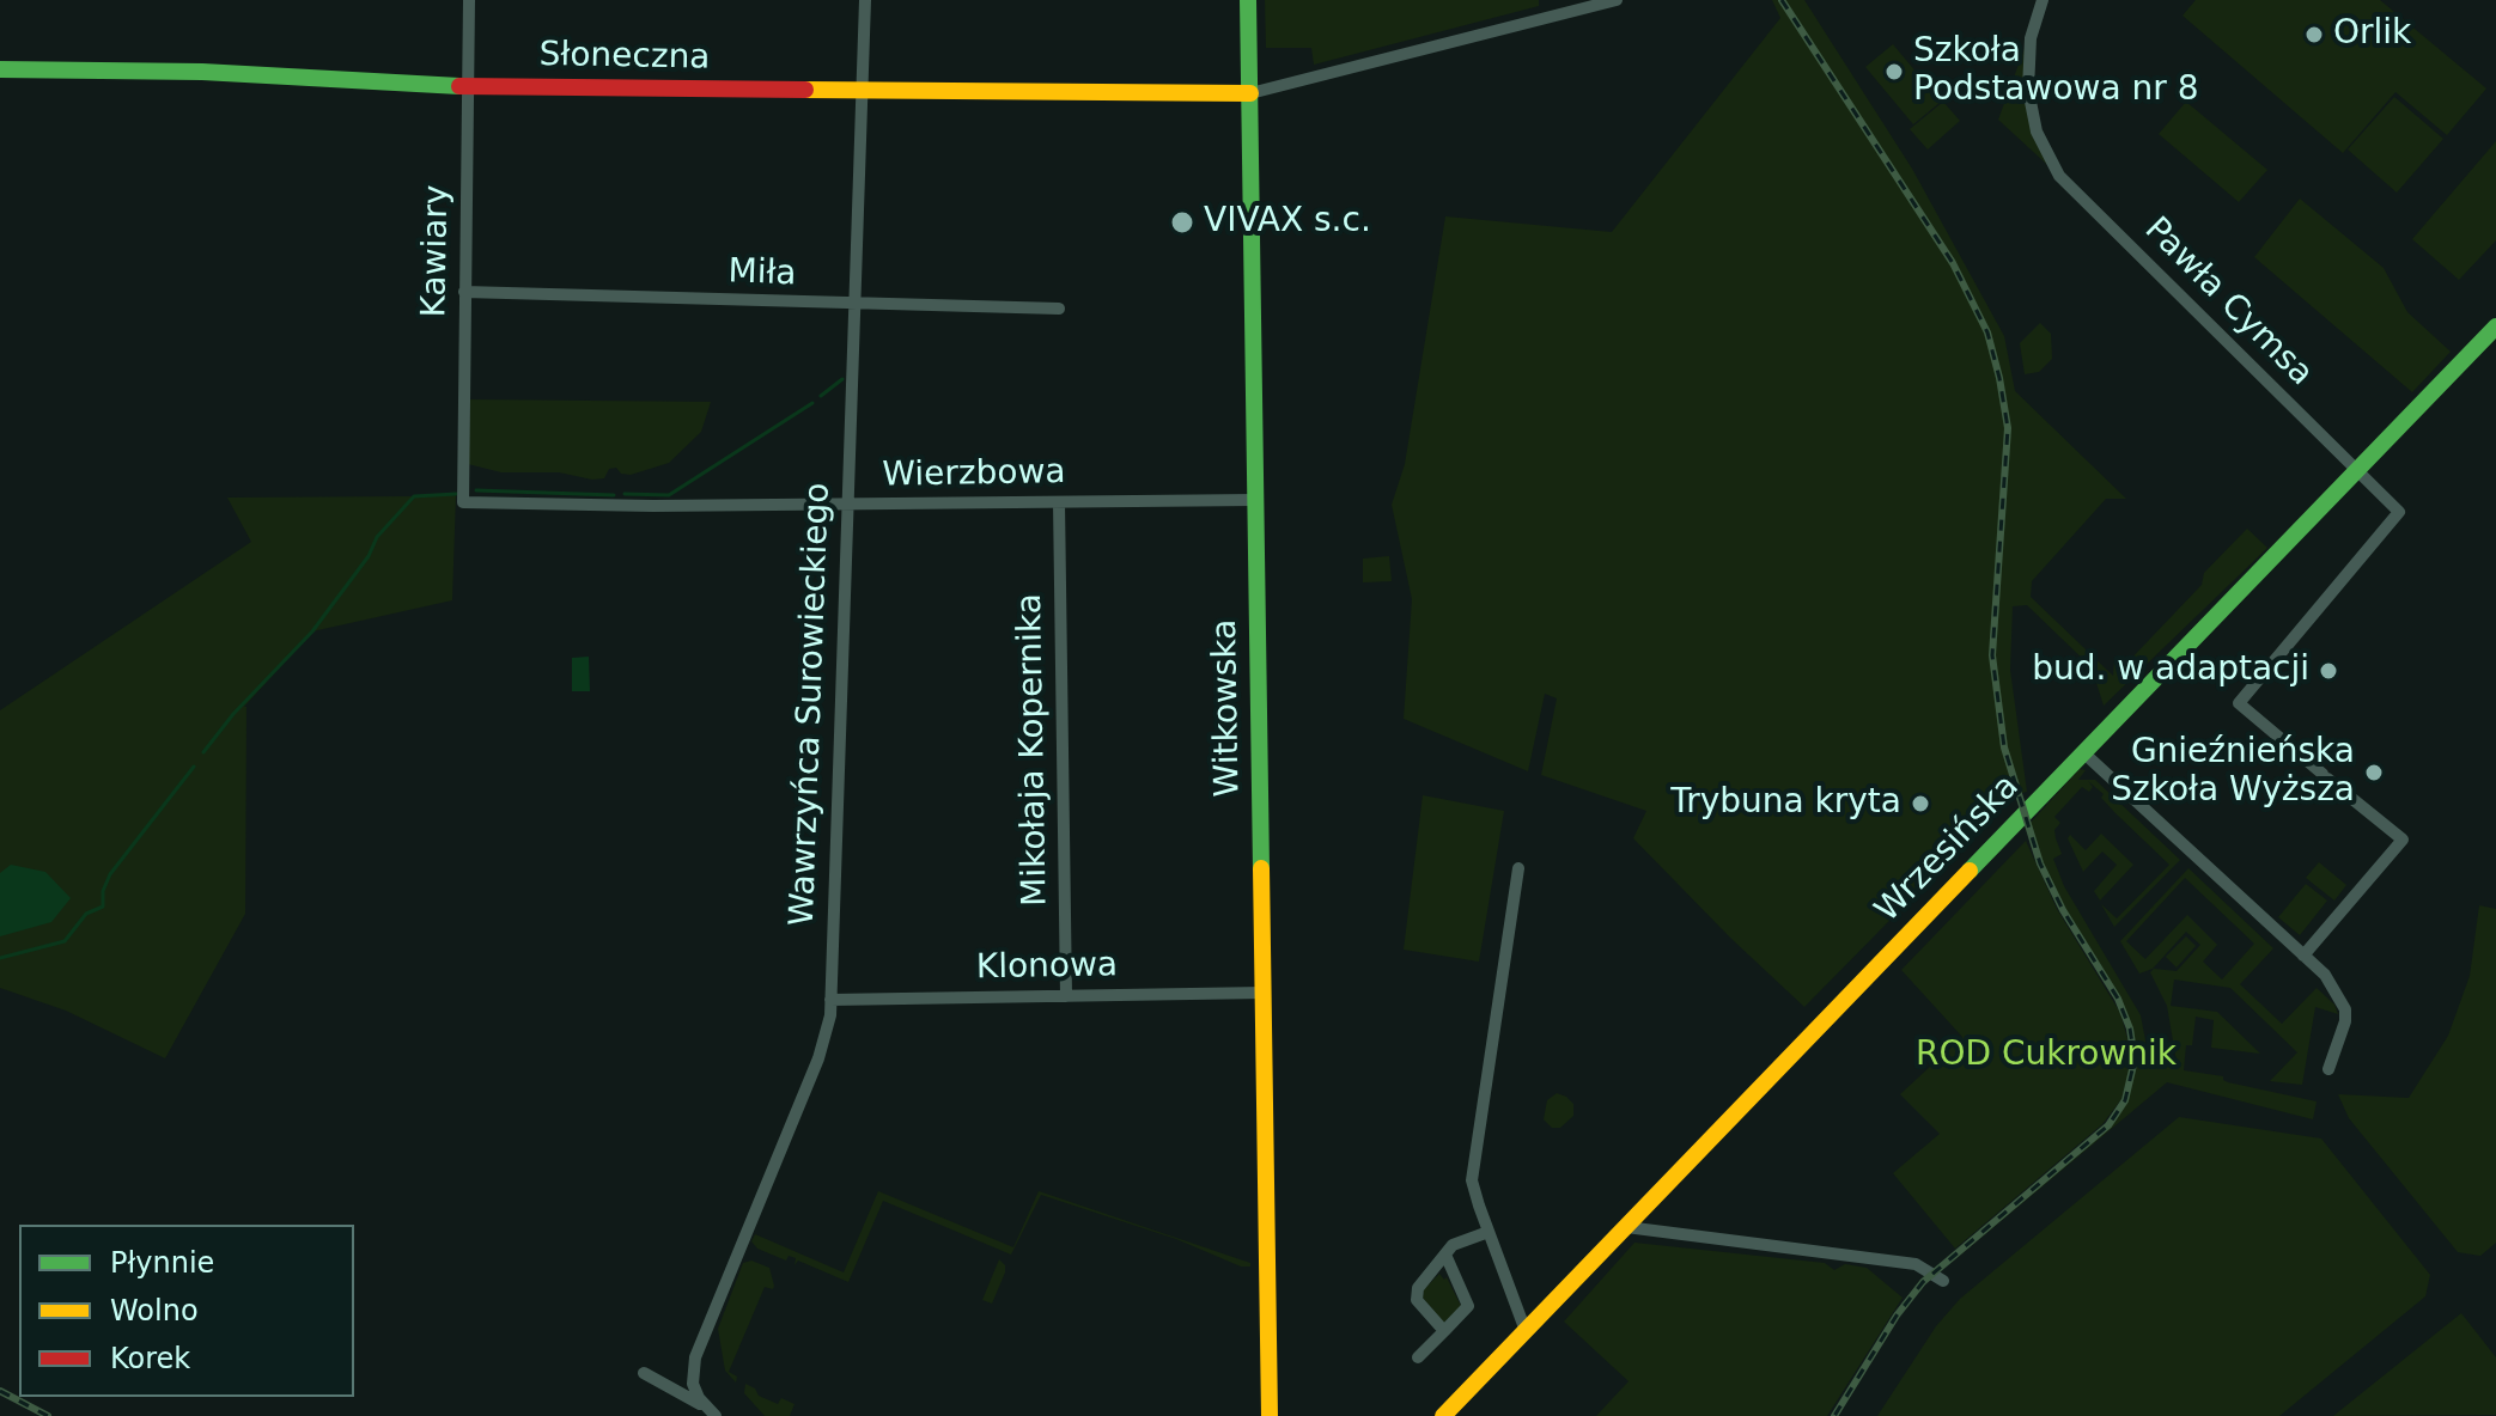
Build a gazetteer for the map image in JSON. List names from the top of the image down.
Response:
{
  "streets": {
    "street": [
      "Słoneczna",
      "Kawiary",
      "Miła",
      "Pawła Cymsa",
      "Wierzbowa",
      "Wawrzyńca Surowieckiego",
      "Witkowska",
      "Mikołaja Kopernika",
      "Wrzesińska",
      "Klonowa"
    ]
  },
  "crossings": [
    ["Słoneczna", "Kawiary"],
    ["Słoneczna", "Wawrzyńca Surowieckiego"],
    ["Słoneczna", "Witkowska"],
    ["Kawiary", "Miła"],
    ["Kawiary", "Wierzbowa"],
    ["Miła", "Wawrzyńca Surowieckiego"],
    ["Pawła Cymsa", "Wrzesińska"],
    ["Wierzbowa", "Wawrzyńca Surowieckiego"],
    ["Wierzbowa", "Witkowska"],
    ["Wierzbowa", "Mikołaja Kopernika"],
    ["Wawrzyńca Surowieckiego", "Klonowa"],
    ["Witkowska", "Klonowa"],
    ["Mikołaja Kopernika", "Klonowa"]
  ],
  "parks": ["ROD Cukrownik"],
  "places": [
    "Orlik",
    "Szkoła Podstawowa nr 8",
    "VIVAX s.c.",
    "bud. w adaptacji",
    "Gnieźnieńska Szkoła Wyższa",
    "Trybuna kryta"
  ],
  "legend": ["Płynnie", "Wolno", "Korek"]
}
